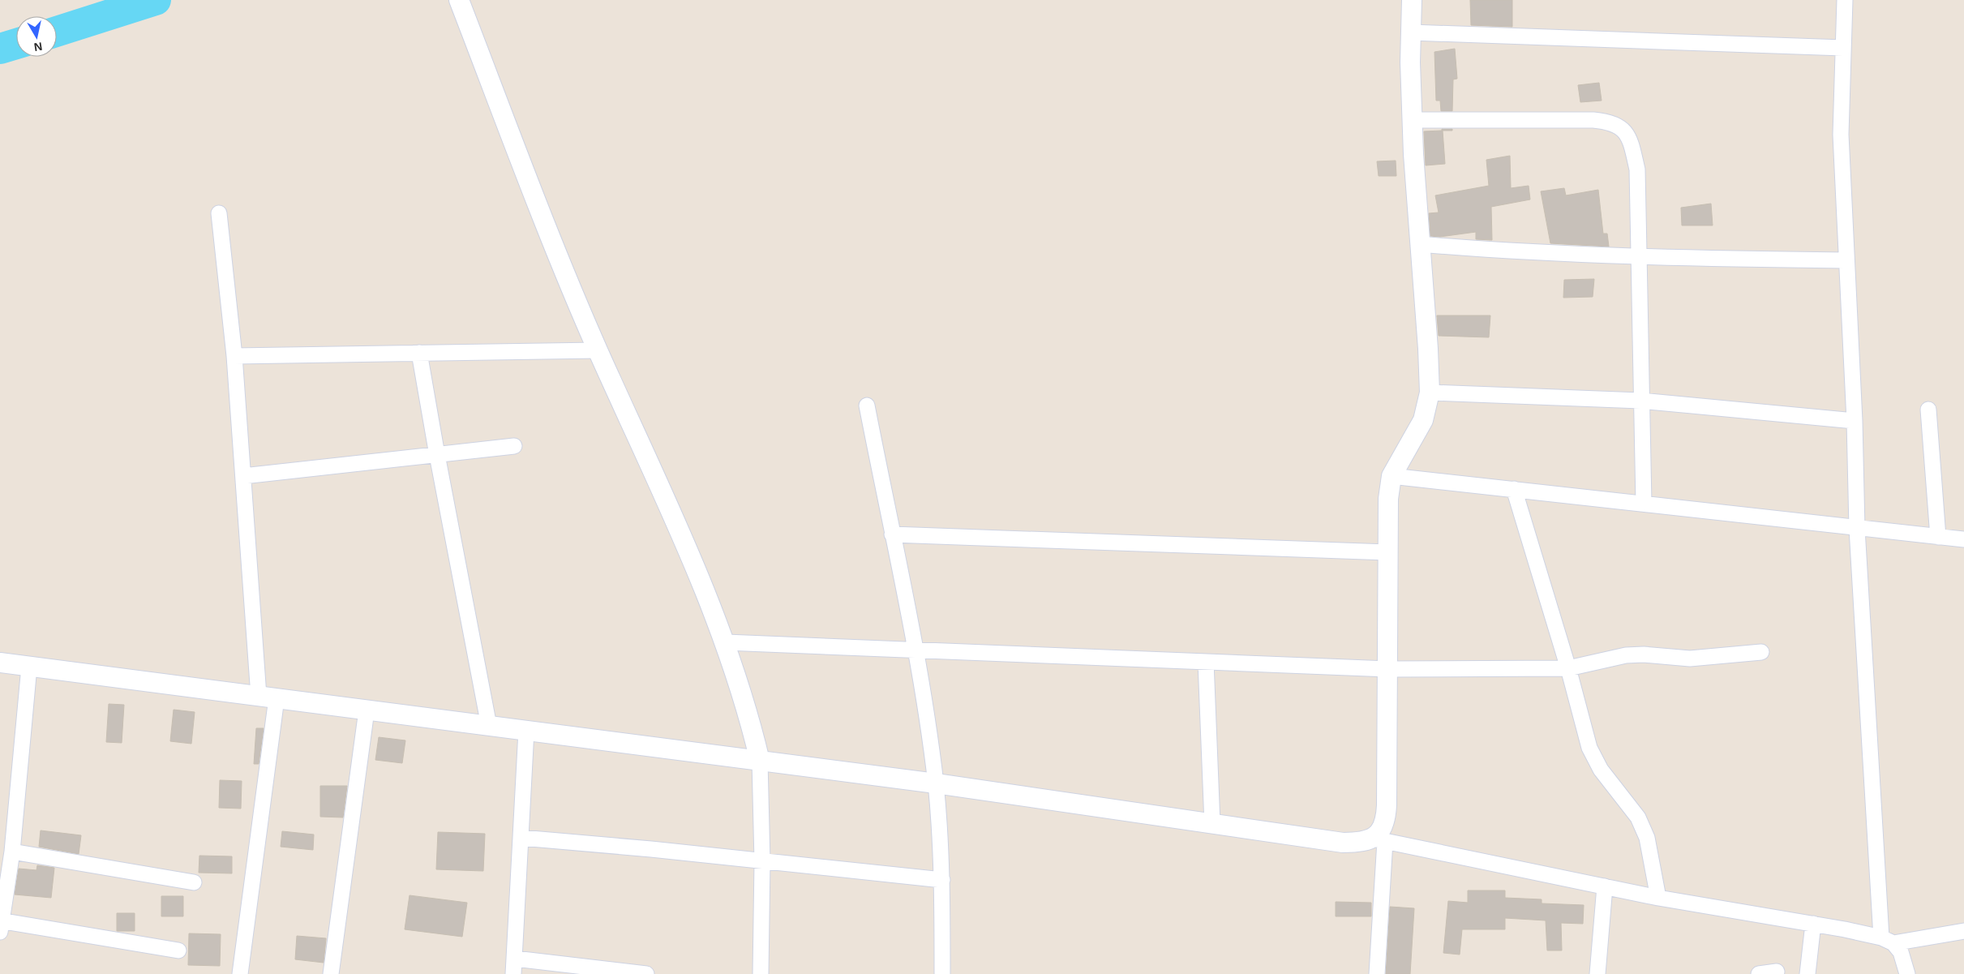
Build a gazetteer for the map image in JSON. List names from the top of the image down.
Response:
{
  "north": "bottom"
}
